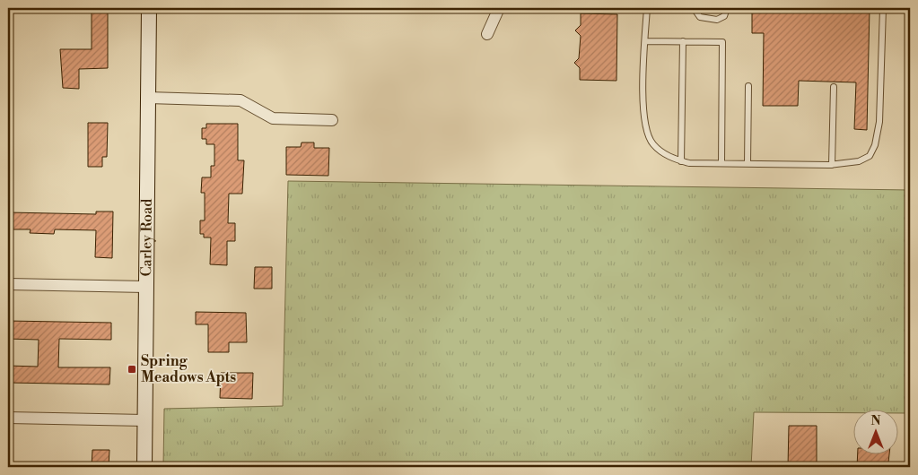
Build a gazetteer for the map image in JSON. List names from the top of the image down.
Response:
{
  "streets": {
    "street": ["Carley Road"]
  },
  "places": {
    "transit": ["Spring Meadows Apts"]
  },
  "north": "top"
}
